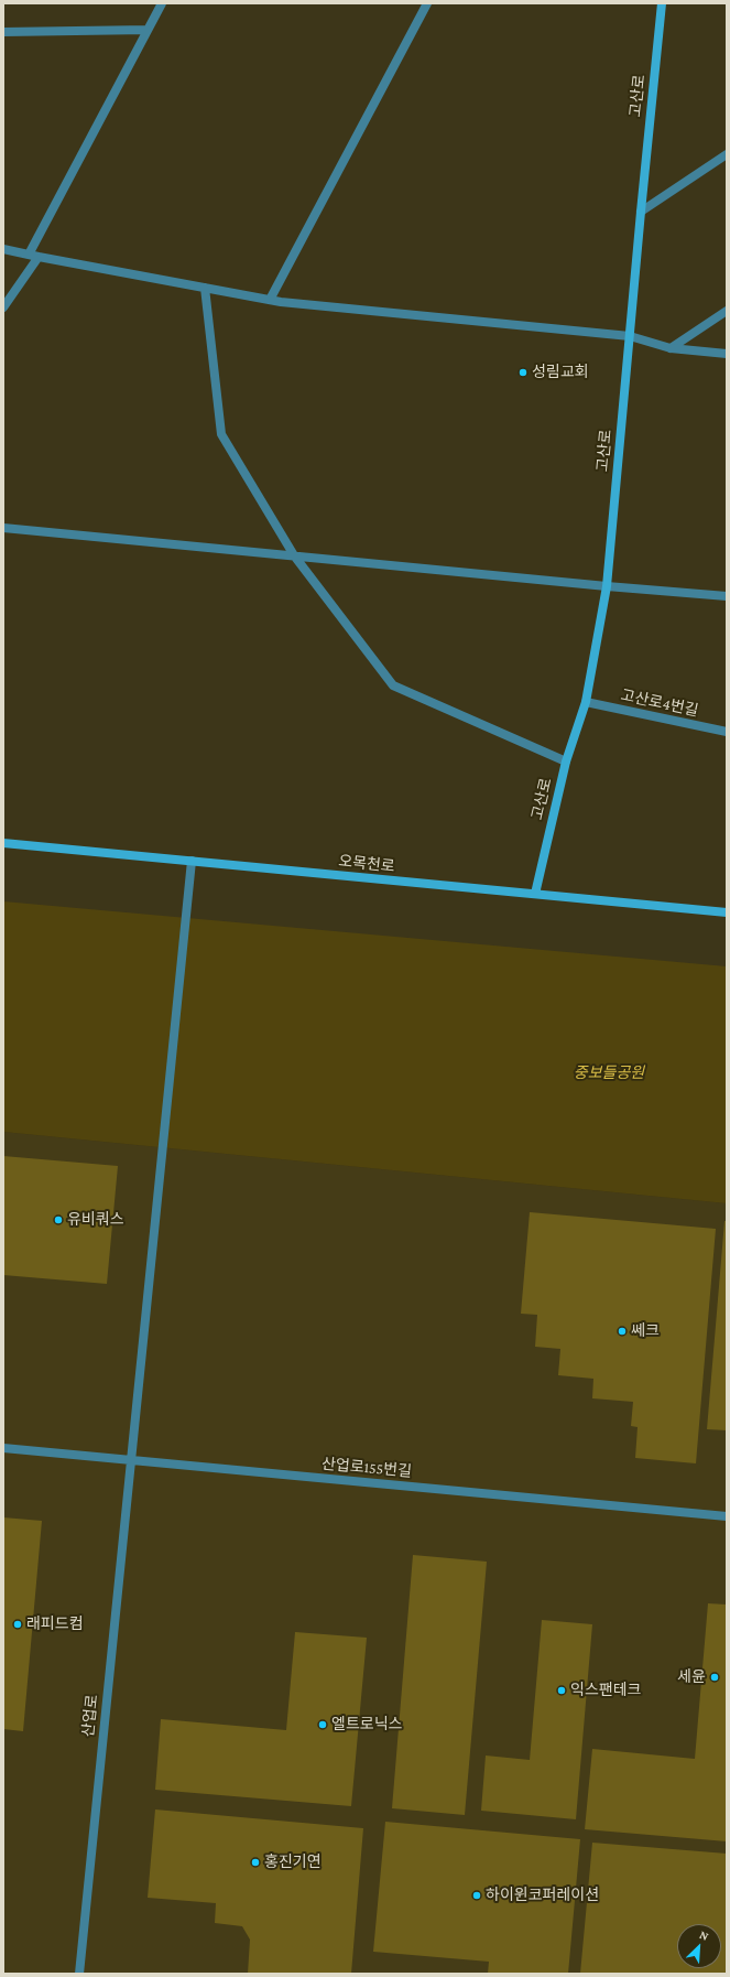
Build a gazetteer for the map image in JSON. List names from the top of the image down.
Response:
{
  "streets": {
    "street": [
      "고산로",
      "고산로4번길",
      "오목천로",
      "산업로155번길",
      "산업로"
    ]
  },
  "crossings": [
    ["고산로", "고산로4번길"],
    ["고산로", "오목천로"],
    ["오목천로", "산업로"],
    ["산업로155번길", "산업로"]
  ],
  "parks": ["중보들공원"],
  "places": [
    "성림교회",
    "유비쿼스",
    "쎄크",
    "래피드컴",
    "세윤",
    "익스팬테크",
    "엘트로닉스",
    "홍진기연",
    "하이윈코퍼레이션"
  ],
  "north": "top right"
}
